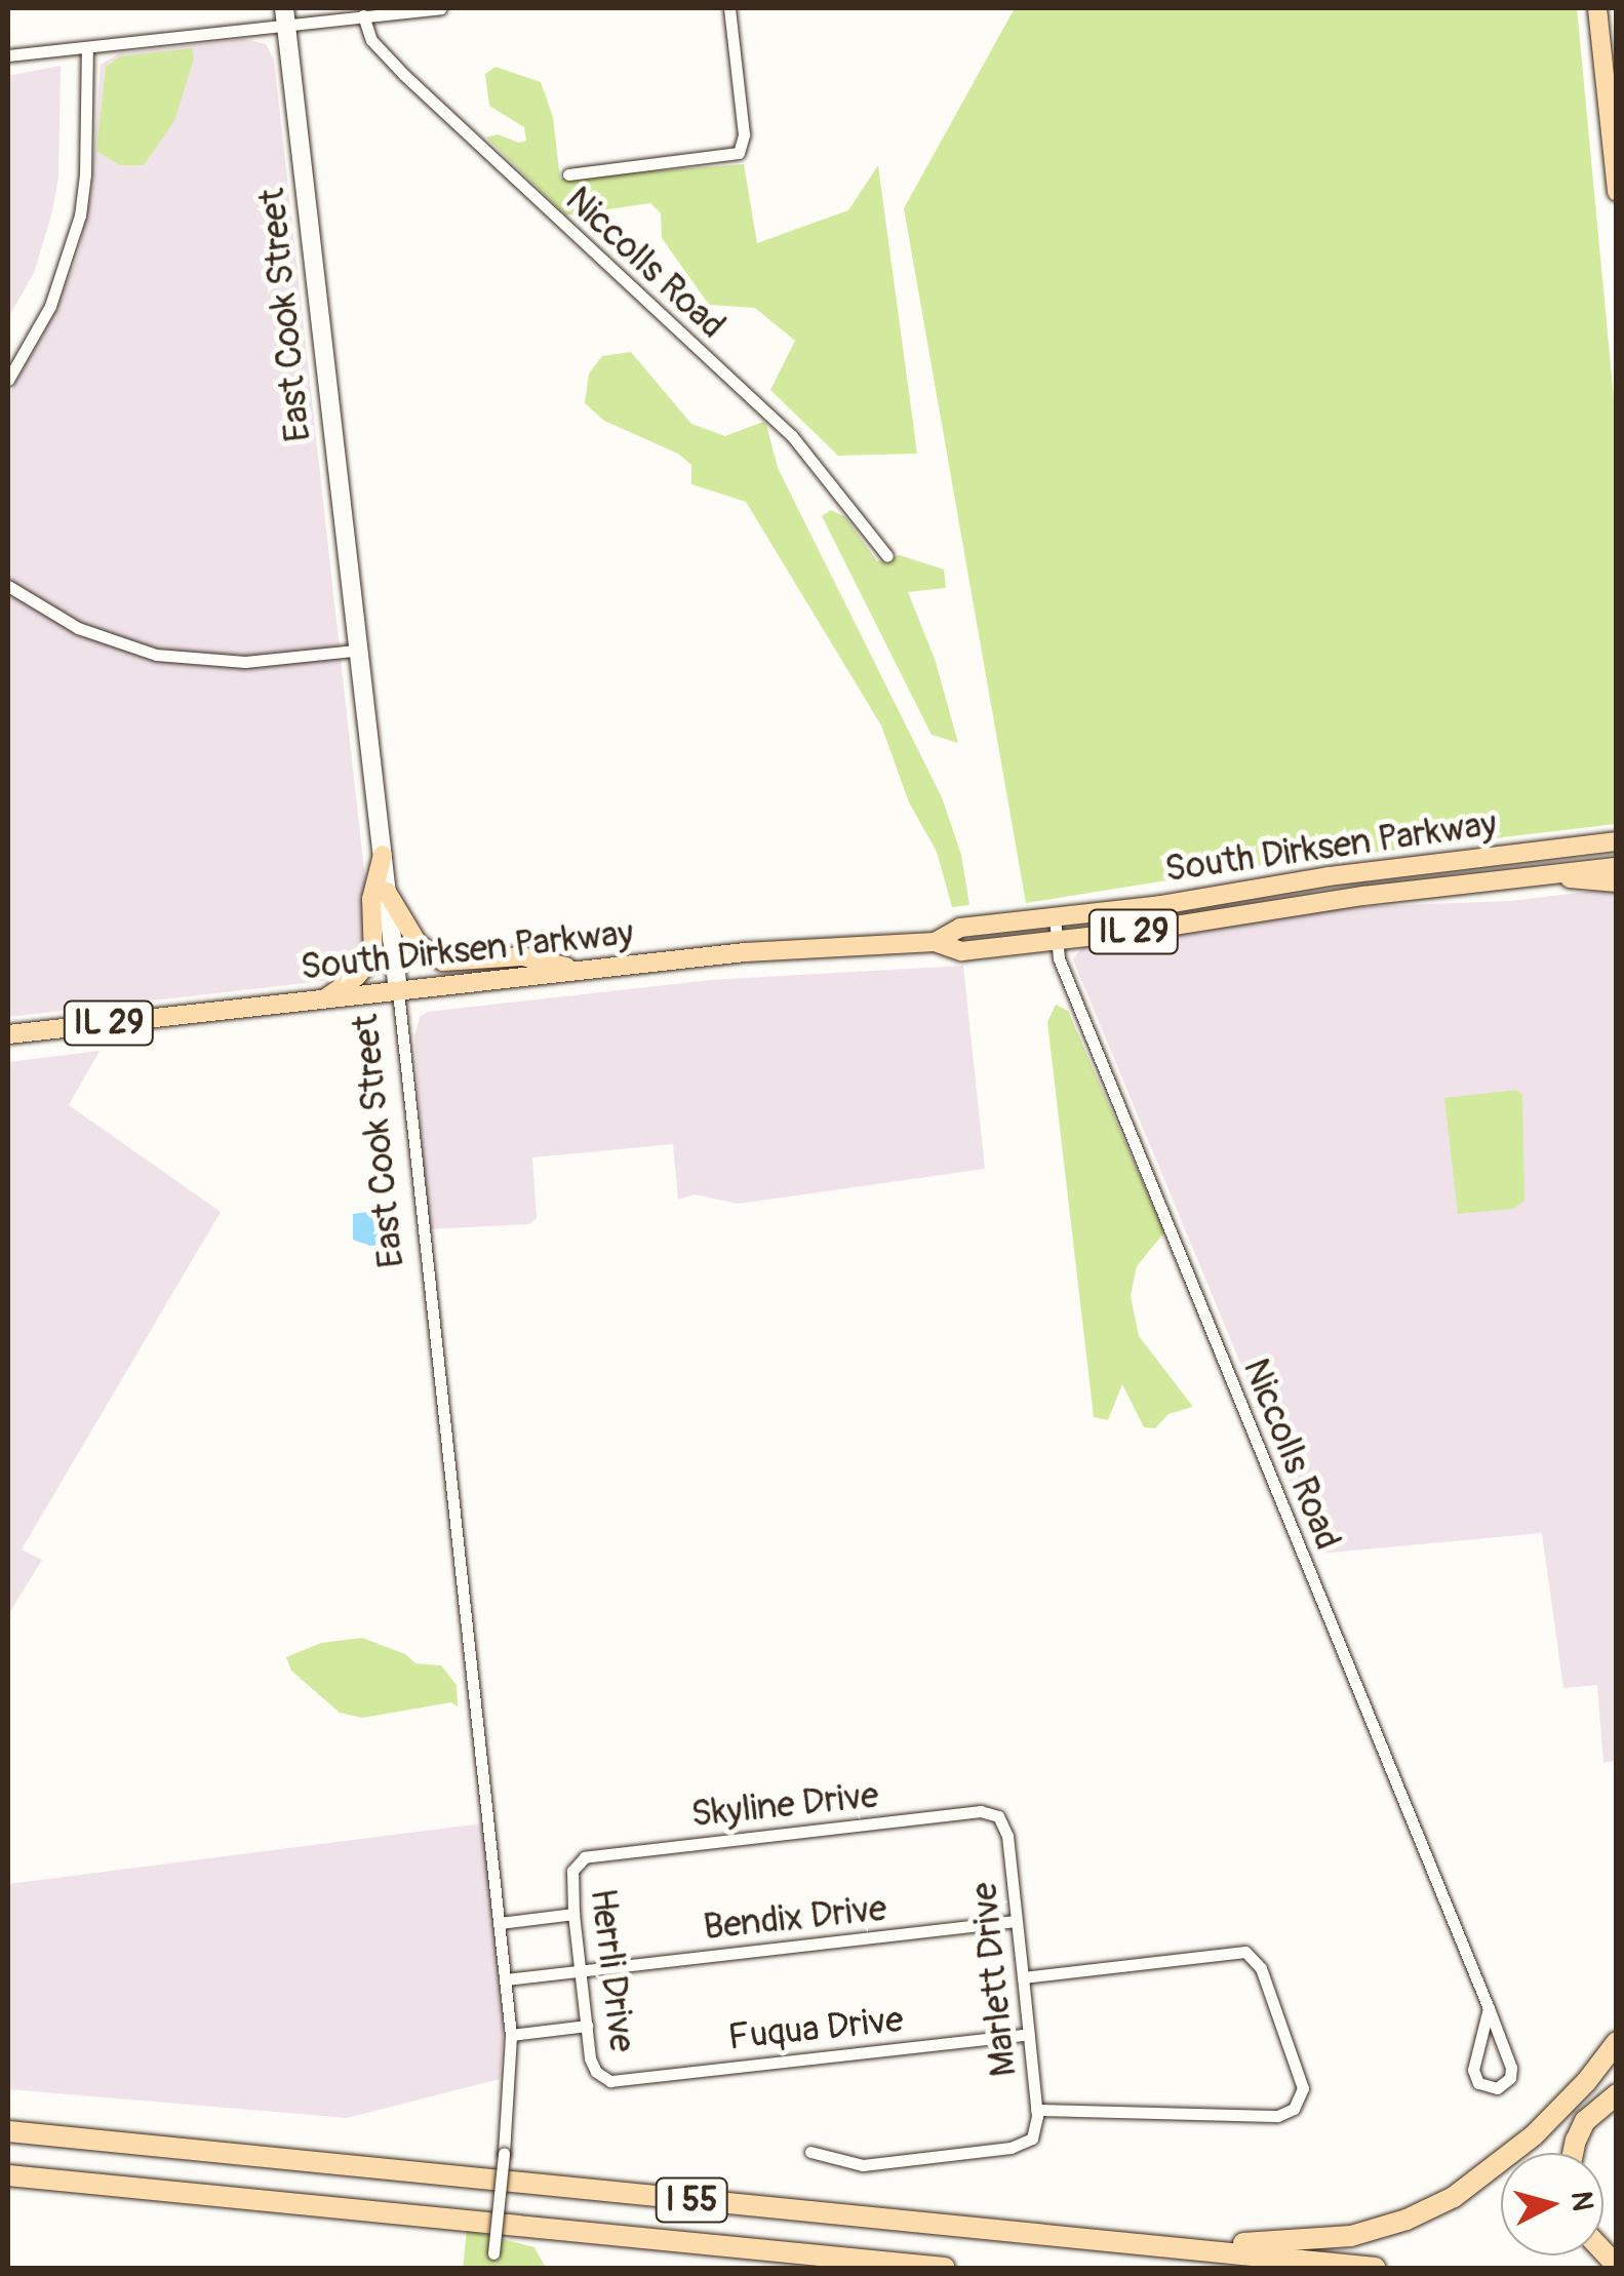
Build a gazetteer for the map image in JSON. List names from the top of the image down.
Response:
{
  "streets": {
    "highway": ["I 55"],
    "main road": ["South Dirksen Parkway", "IL 29"],
    "street": [
      "Niccolls Road",
      "East Cook Street",
      "Skyline Drive",
      "Bendix Drive",
      "Herrli Drive",
      "Marlett Drive",
      "Fuqua Drive"
    ]
  },
  "crossings": [
    ["Niccolls Road", "South Dirksen Parkway"],
    ["East Cook Street", "South Dirksen Parkway"],
    ["East Cook Street", "Bendix Drive"],
    ["Skyline Drive", "Herrli Drive"],
    ["Skyline Drive", "Marlett Drive"],
    ["Bendix Drive", "Herrli Drive"],
    ["Bendix Drive", "Marlett Drive"],
    ["Herrli Drive", "Fuqua Drive"],
    ["Marlett Drive", "Fuqua Drive"]
  ],
  "north": "right"
}
